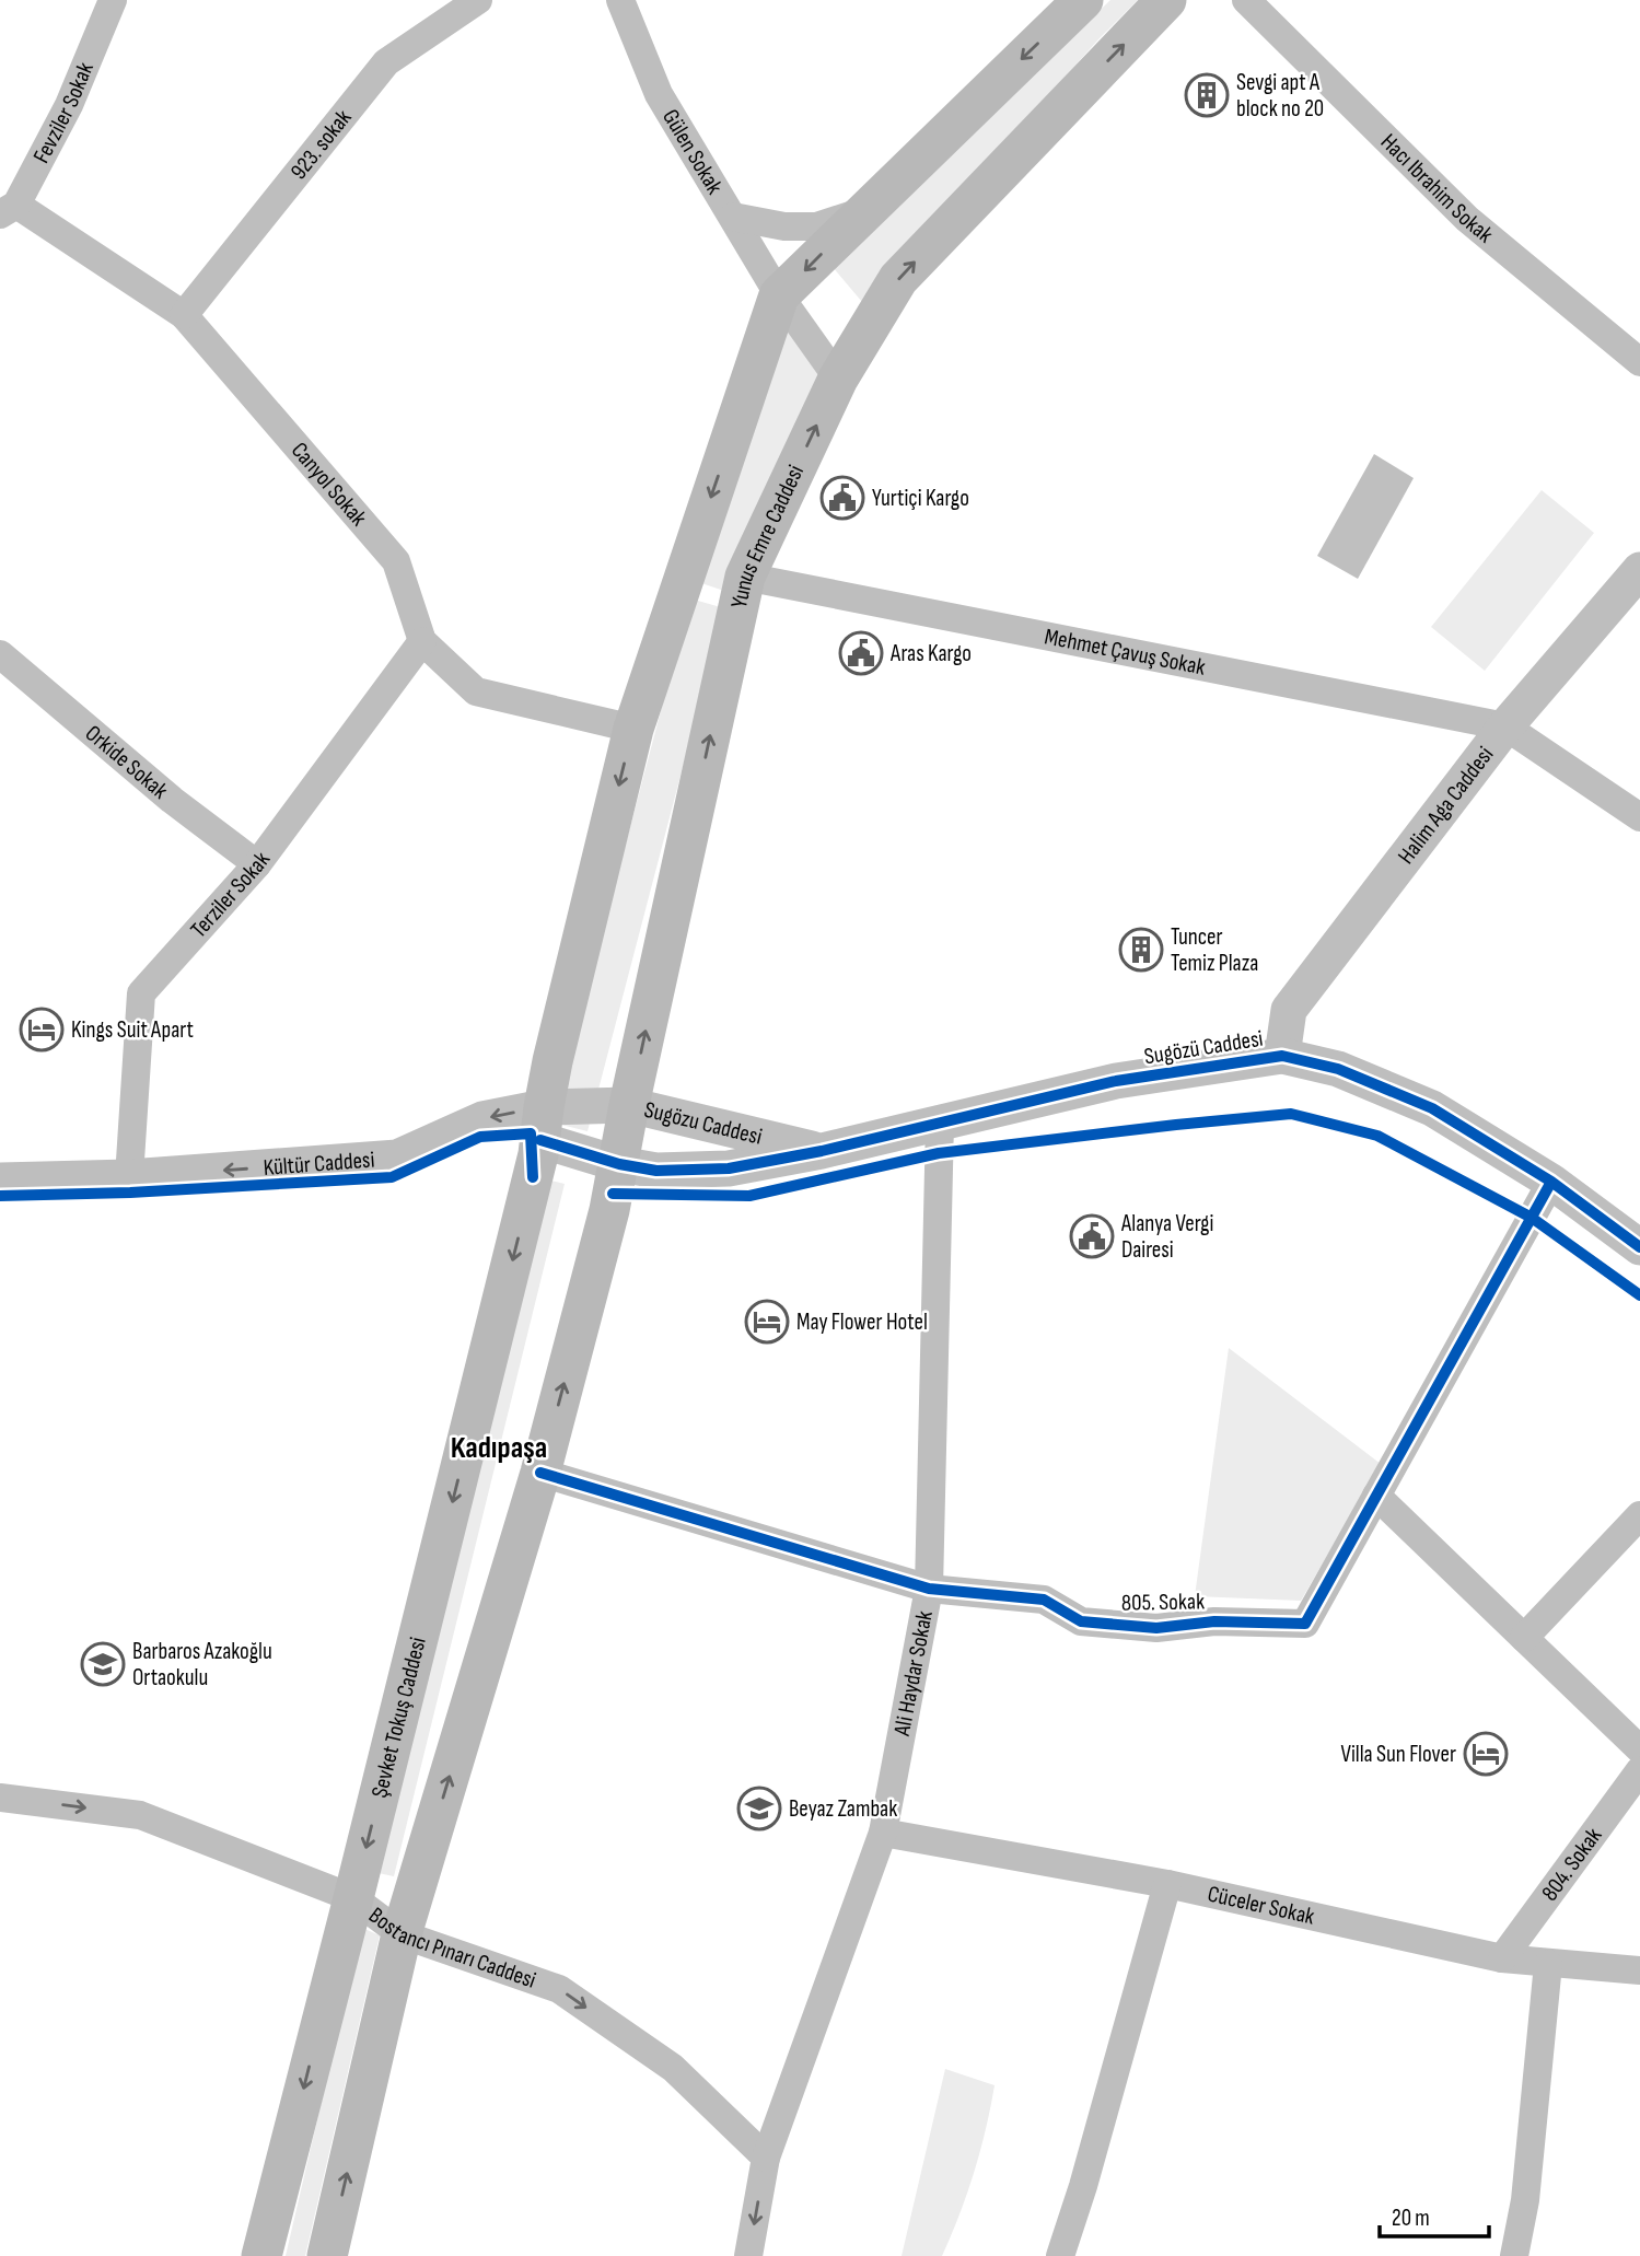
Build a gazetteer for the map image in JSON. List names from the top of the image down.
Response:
{
  "streets": {
    "main road": ["Yunus Emre Caddesi", "Şevket Tokuş Caddesi"],
    "street": [
      "Fevziler Sokak",
      "923. sokak",
      "Gülen Sokak",
      "Hacı Ibrahim Sokak",
      "Canyol Sokak",
      "Mehmet Çavuş Sokak",
      "Orkide Sokak",
      "Halim Aga Caddesi",
      "Terziler Sokak",
      "Sugözü Caddesi",
      "Sugözu Caddesi",
      "Kültür Caddesi",
      "805. Sokak",
      "Ali Haydar Sokak",
      "804. Sokak",
      "Cüceler Sokak",
      "Bostancı Pınarı Caddesi"
    ]
  },
  "crossings": [
    ["Fevziler Sokak", "Canyol Sokak"],
    ["923. sokak", "Canyol Sokak"],
    ["Gülen Sokak", "Yunus Emre Caddesi"],
    ["Canyol Sokak", "Terziler Sokak"],
    ["Yunus Emre Caddesi", "Mehmet Çavuş Sokak"],
    ["Yunus Emre Caddesi", "Sugözü Caddesi"],
    ["Yunus Emre Caddesi", "Sugözu Caddesi"],
    ["Yunus Emre Caddesi", "Kültür Caddesi"],
    ["Mehmet Çavuş Sokak", "Halim Aga Caddesi"],
    ["Orkide Sokak", "Terziler Sokak"],
    ["Halim Aga Caddesi", "Sugözü Caddesi"],
    ["Terziler Sokak", "Kültür Caddesi"],
    ["Sugözü Caddesi", "Sugözu Caddesi"],
    ["Sugözü Caddesi", "Kültür Caddesi"],
    ["Sugözü Caddesi", "805. Sokak"],
    ["Sugözü Caddesi", "Ali Haydar Sokak"],
    ["Sugözü Caddesi", "Şevket Tokuş Caddesi"],
    ["Sugözu Caddesi", "Kültür Caddesi"],
    ["Kültür Caddesi", "Şevket Tokuş Caddesi"],
    ["805. Sokak", "Ali Haydar Sokak"],
    ["Ali Haydar Sokak", "Cüceler Sokak"],
    ["Ali Haydar Sokak", "Bostancı Pınarı Caddesi"],
    ["Şevket Tokuş Caddesi", "Bostancı Pınarı Caddesi"],
    ["804. Sokak", "Cüceler Sokak"]
  ],
  "one_way": ["Kültür Caddesi", "Bostancı Pınarı Caddesi"],
  "districts": ["Kadıpaşa"],
  "places": {
    "building": ["Sevgi apt A block no 20", "Tuncer Temiz Plaza"],
    "public building": ["Yurtiçi Kargo", "Aras Kargo", "Alanya Vergi Dairesi"],
    "hotel": ["Kings Suit Apart", "May Flower Hotel", "Villa Sun Flover"],
    "school or university": ["Barbaros Azakoğlu Ortaokulu", "Beyaz Zambak"]
  },
  "scale_bar": "20 m"
}
